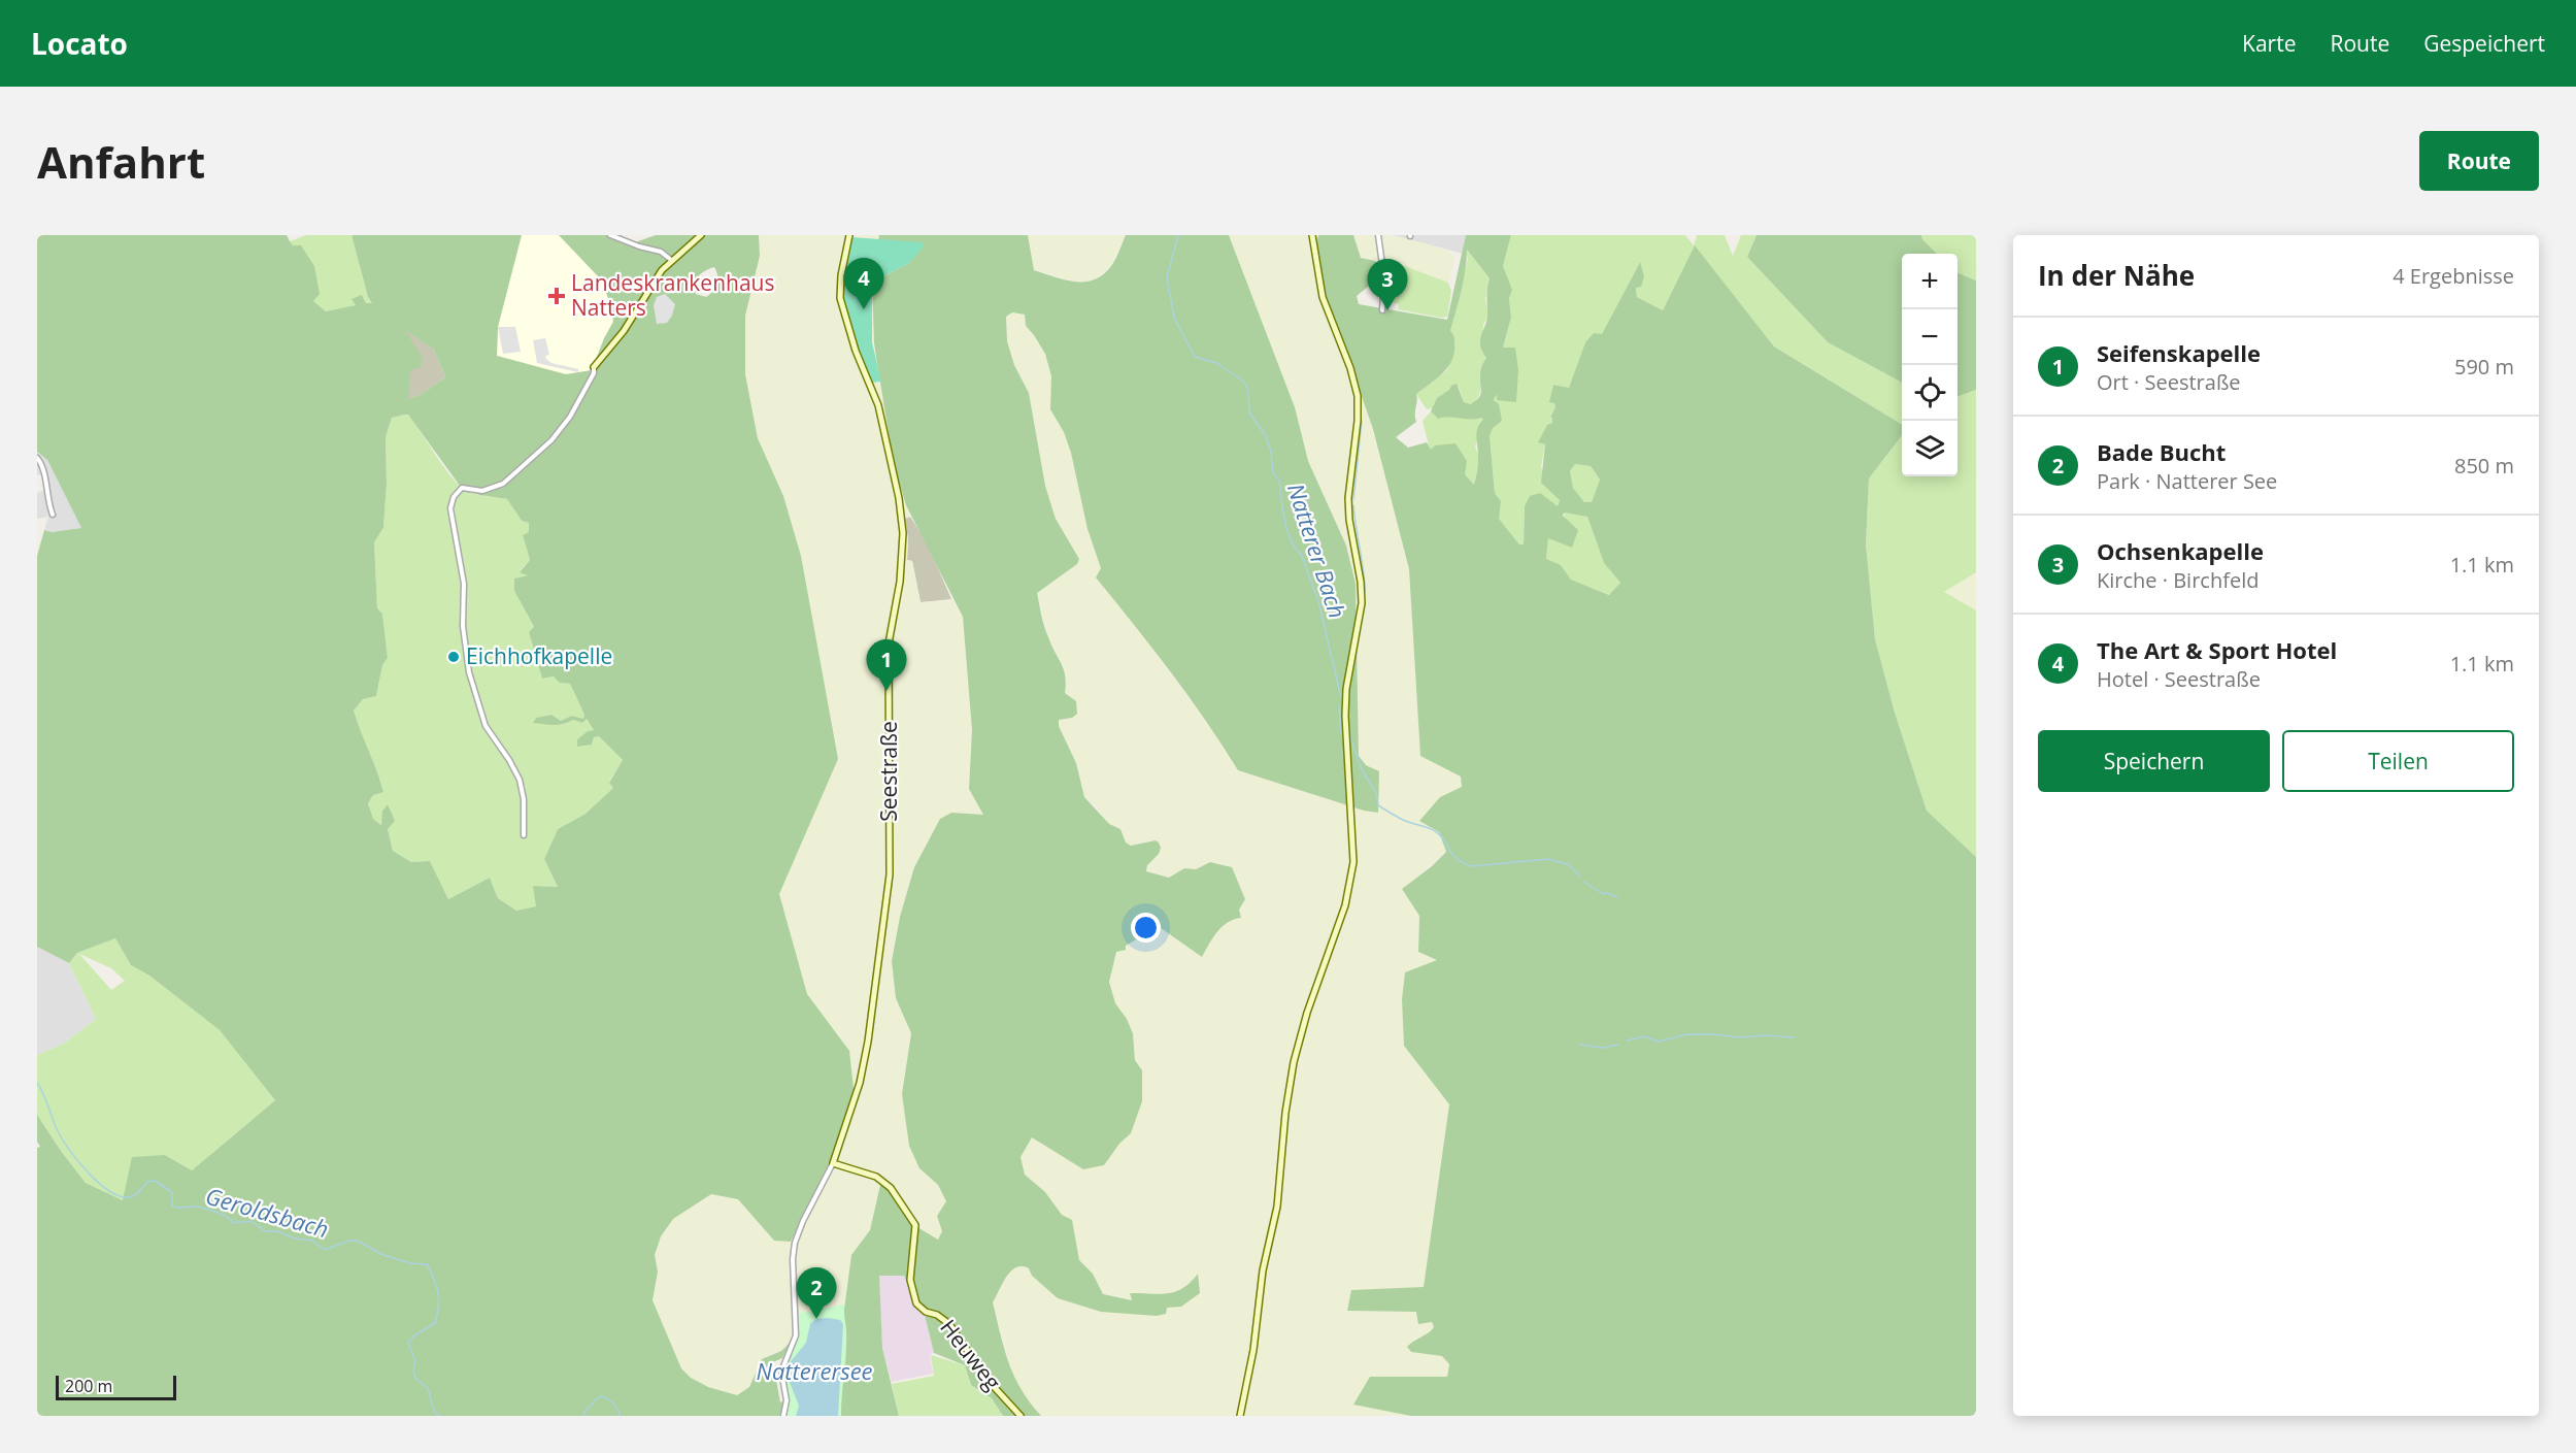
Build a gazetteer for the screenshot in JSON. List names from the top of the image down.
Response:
{
  "streets": {
    "street": ["Seestraße", "Heuweg"]
  },
  "crossings": [
    ["Seestraße", "Heuweg"]
  ],
  "water": ["Natterer Bach", "Geroldsbach", "Natterersee"],
  "places": {
    "health": ["Landeskrankenhaus Natters"],
    "other": ["Eichhofkapelle"]
  },
  "scale_bar": "200 m",
  "page": {
    "header": "Locato",
    "nav": ["Karte", "Route", "Gespeichert"],
    "buttons": [
      "Route",
      ["Speichern", "Teilen"]
    ],
    "title": "Anfahrt",
    "heading": ["In der Nähe", "4 Ergebnisse"],
    "map_buttons": ["+", "−"],
    "pins": [
      "4",
      "3",
      "1",
      "2"
    ],
    "list": [
      {
        "mark": "1",
        "name": "Seifenskapelle",
        "note": "Ort · Seestraße",
        "value": "590 m"
      },
      {
        "mark": "2",
        "name": "Bade Bucht",
        "note": "Park · Natterer See",
        "value": "850 m"
      },
      {
        "mark": "3",
        "name": "Ochsenkapelle",
        "note": "Kirche · Birchfeld",
        "value": "1.1 km"
      },
      {
        "mark": "4",
        "name": "The Art & Sport Hotel",
        "note": "Hotel · Seestraße",
        "value": "1.1 km"
      }
    ],
    "scale": "200 m"
  }
}
